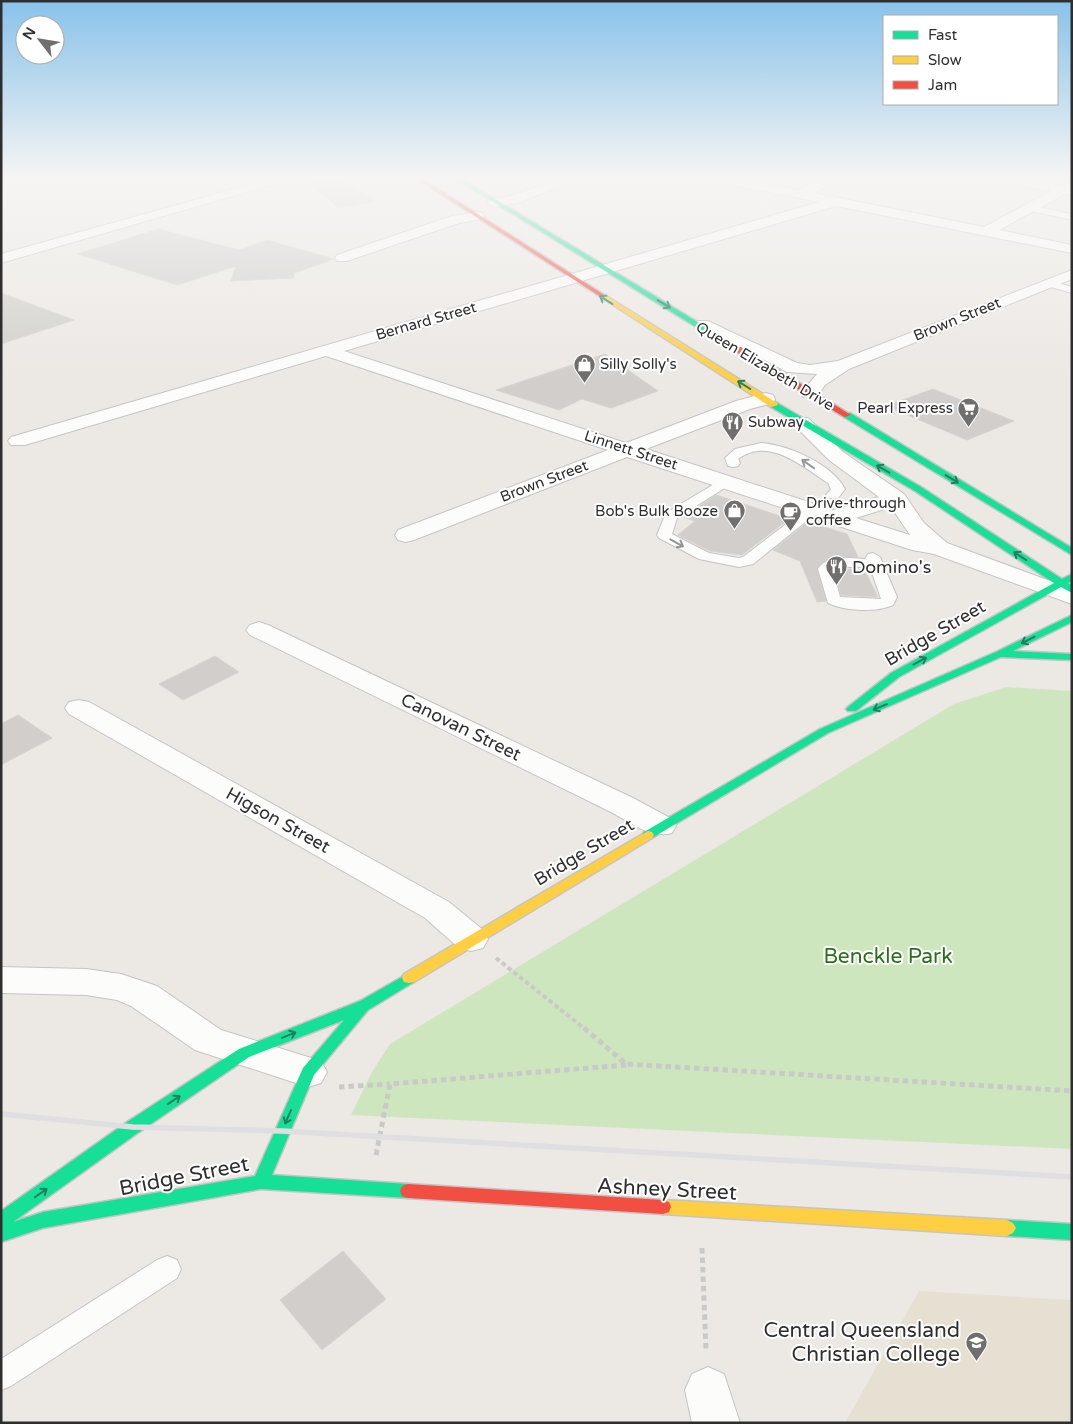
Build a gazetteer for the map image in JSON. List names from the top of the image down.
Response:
{
  "streets": {
    "main road": ["Queen Elizabeth Drive", "Bridge Street", "Ashney Street"],
    "street": [
      "Brown Street",
      "Bernard Street",
      "Linnett Street",
      "Canovan Street",
      "Higson Street"
    ]
  },
  "crossings": [
    ["Brown Street", "Queen Elizabeth Drive"],
    ["Brown Street", "Linnett Street"],
    ["Bernard Street", "Queen Elizabeth Drive"],
    ["Bernard Street", "Linnett Street"],
    ["Queen Elizabeth Drive", "Linnett Street"],
    ["Queen Elizabeth Drive", "Bridge Street"],
    ["Bridge Street", "Canovan Street"],
    ["Bridge Street", "Higson Street"],
    ["Bridge Street", "Ashney Street"]
  ],
  "parks": ["Benckle Park"],
  "places": {
    "shop": ["Silly Solly's", "Bob's Bulk Booze"],
    "supermarket": ["Pearl Express"],
    "restaurant": ["Subway", "Domino's"],
    "cafe": ["Drive-through coffee"],
    "school or university": ["Central Queensland Christian College"]
  },
  "legend": ["Fast", "Slow", "Jam"],
  "north": "top left"
}
